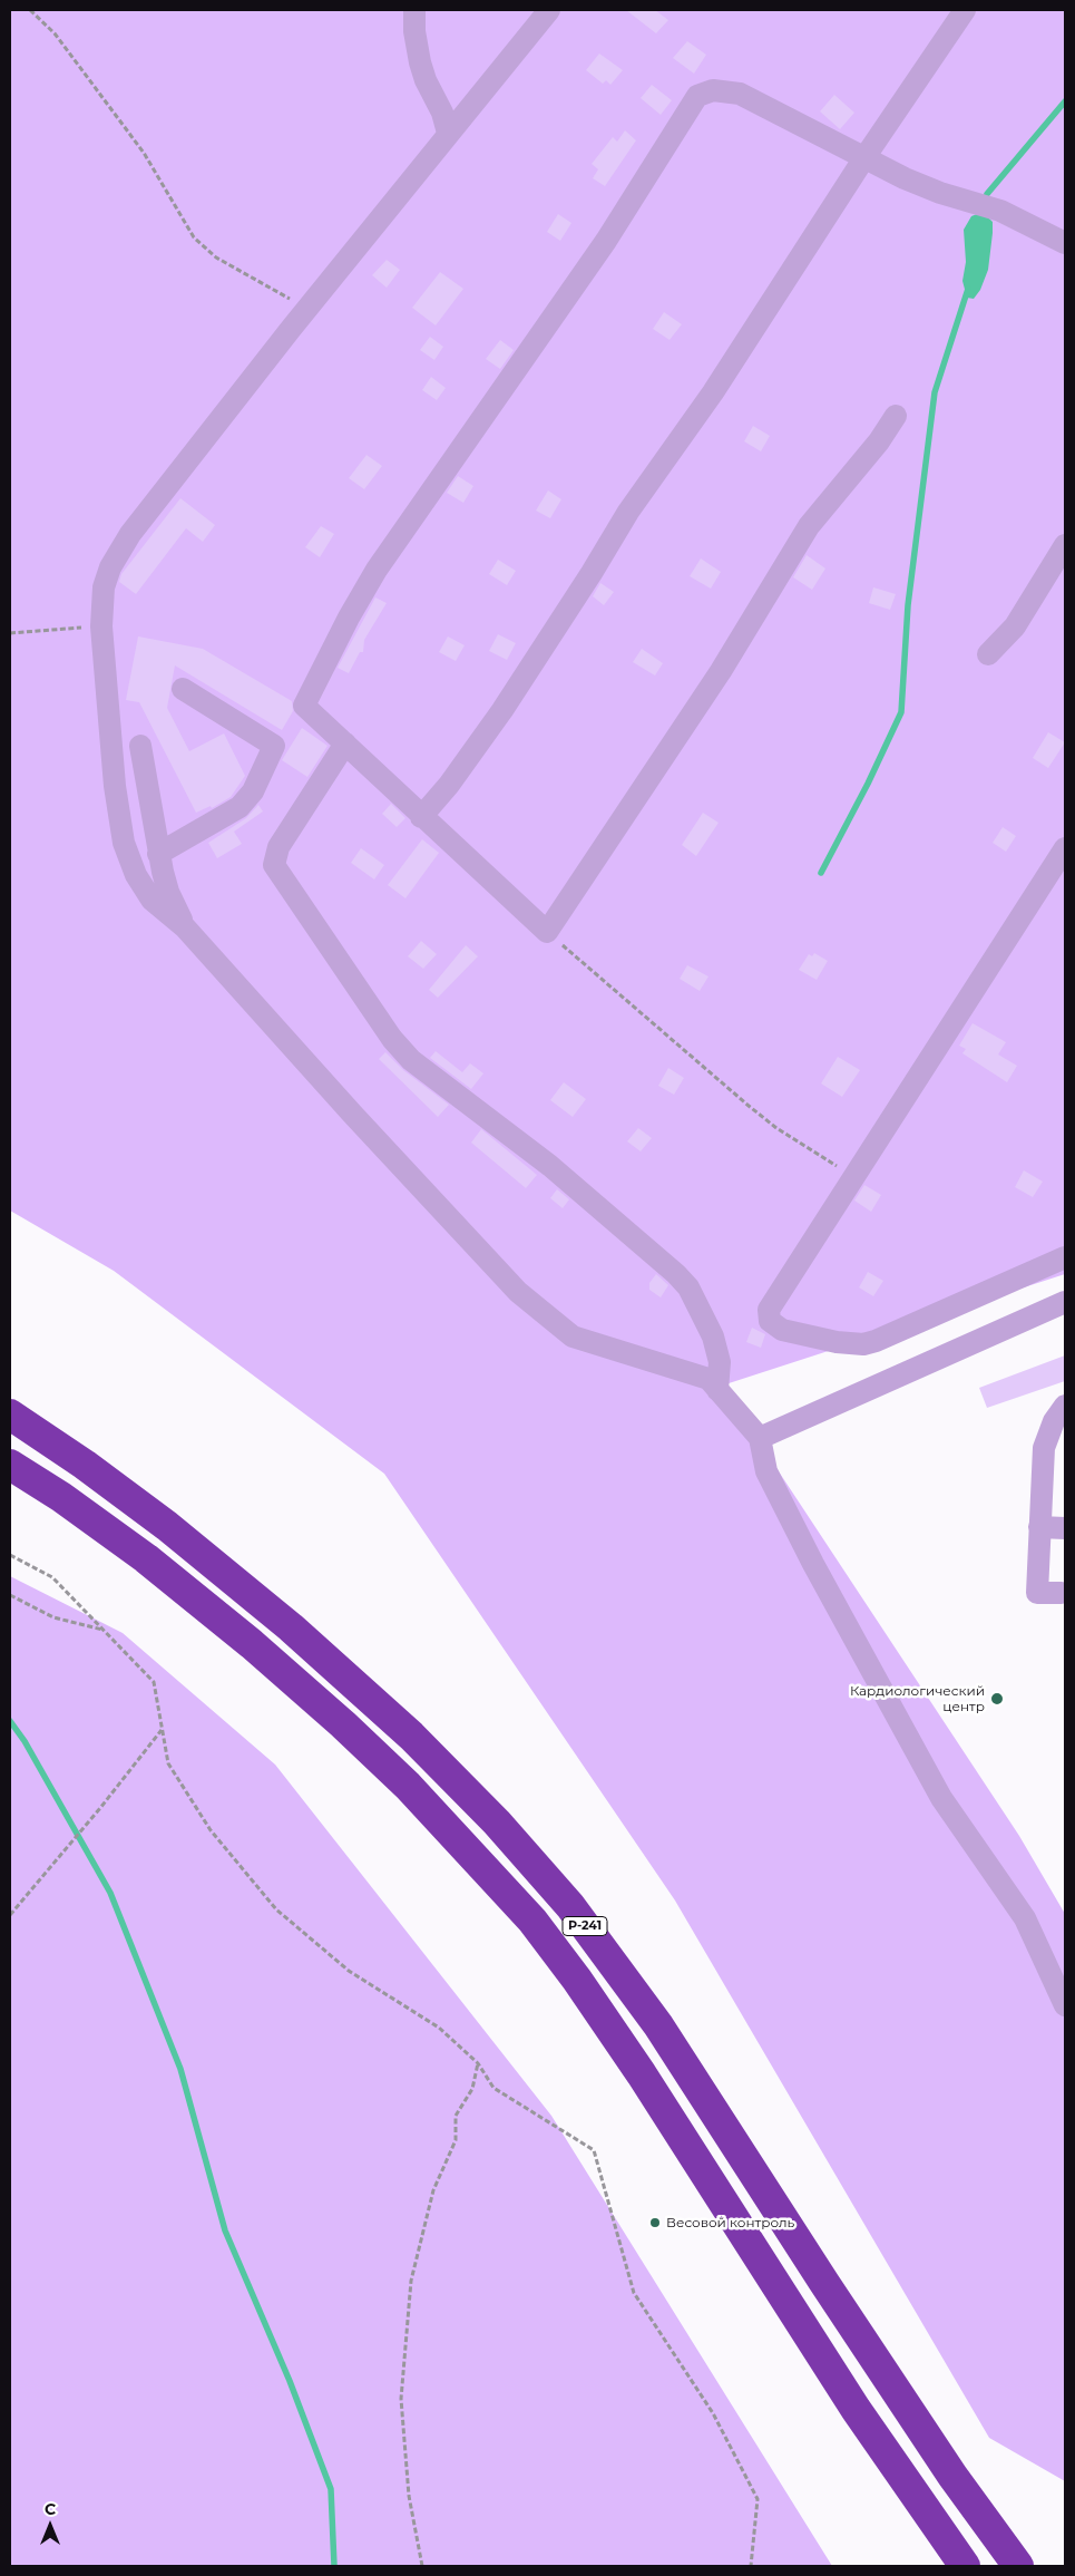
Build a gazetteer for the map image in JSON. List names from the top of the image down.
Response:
{
  "streets": {
    "highway": ["Р-241"]
  },
  "places": ["Кардиологический центр", "Весовой контроль"],
  "north": "top"
}
